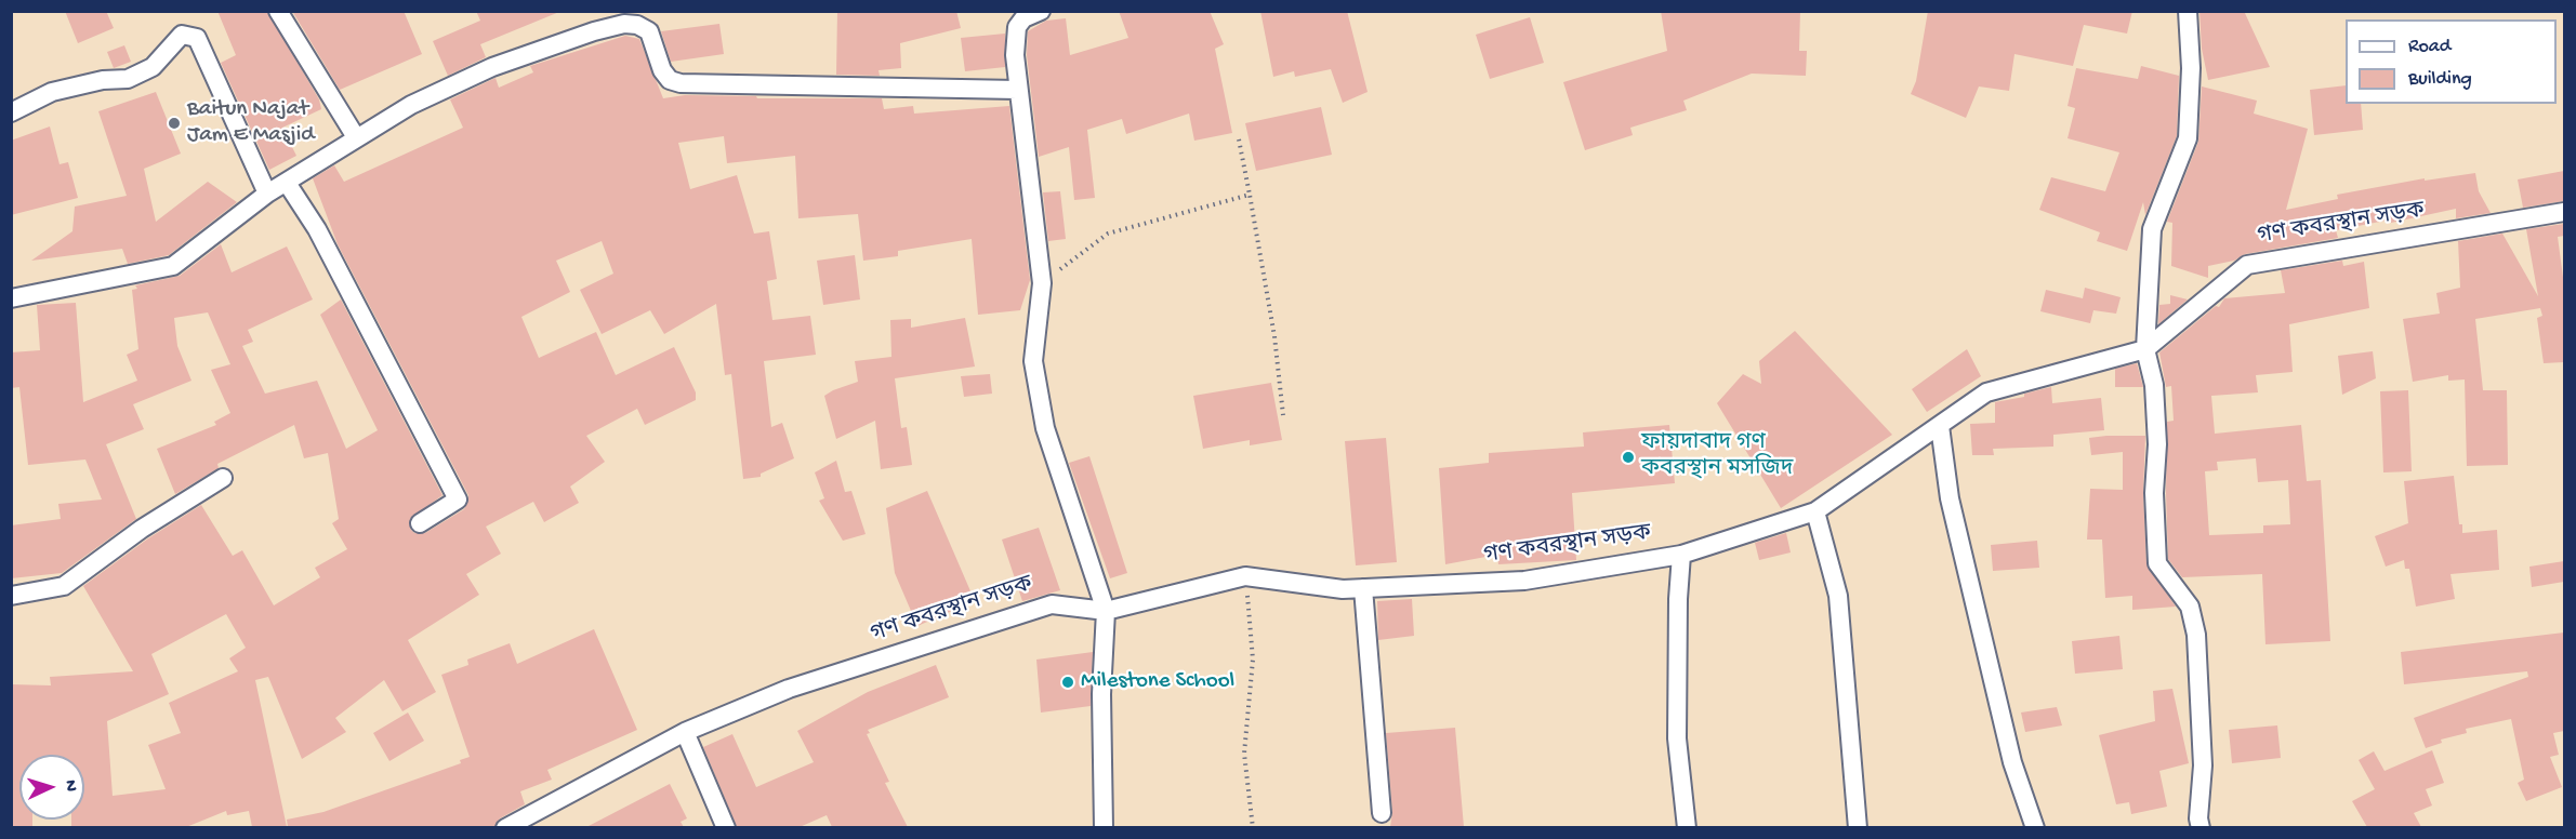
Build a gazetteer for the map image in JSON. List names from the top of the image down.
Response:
{
  "streets": {
    "street": ["গণ কবরস্থান সড়ক"]
  },
  "places": ["Baitun Najat Jam E Masjid", "ফায়দাবাদ গণ কবরস্থান মসজিদ", "Milestone School"],
  "legend": ["Road", "Building"],
  "north": "right"
}
